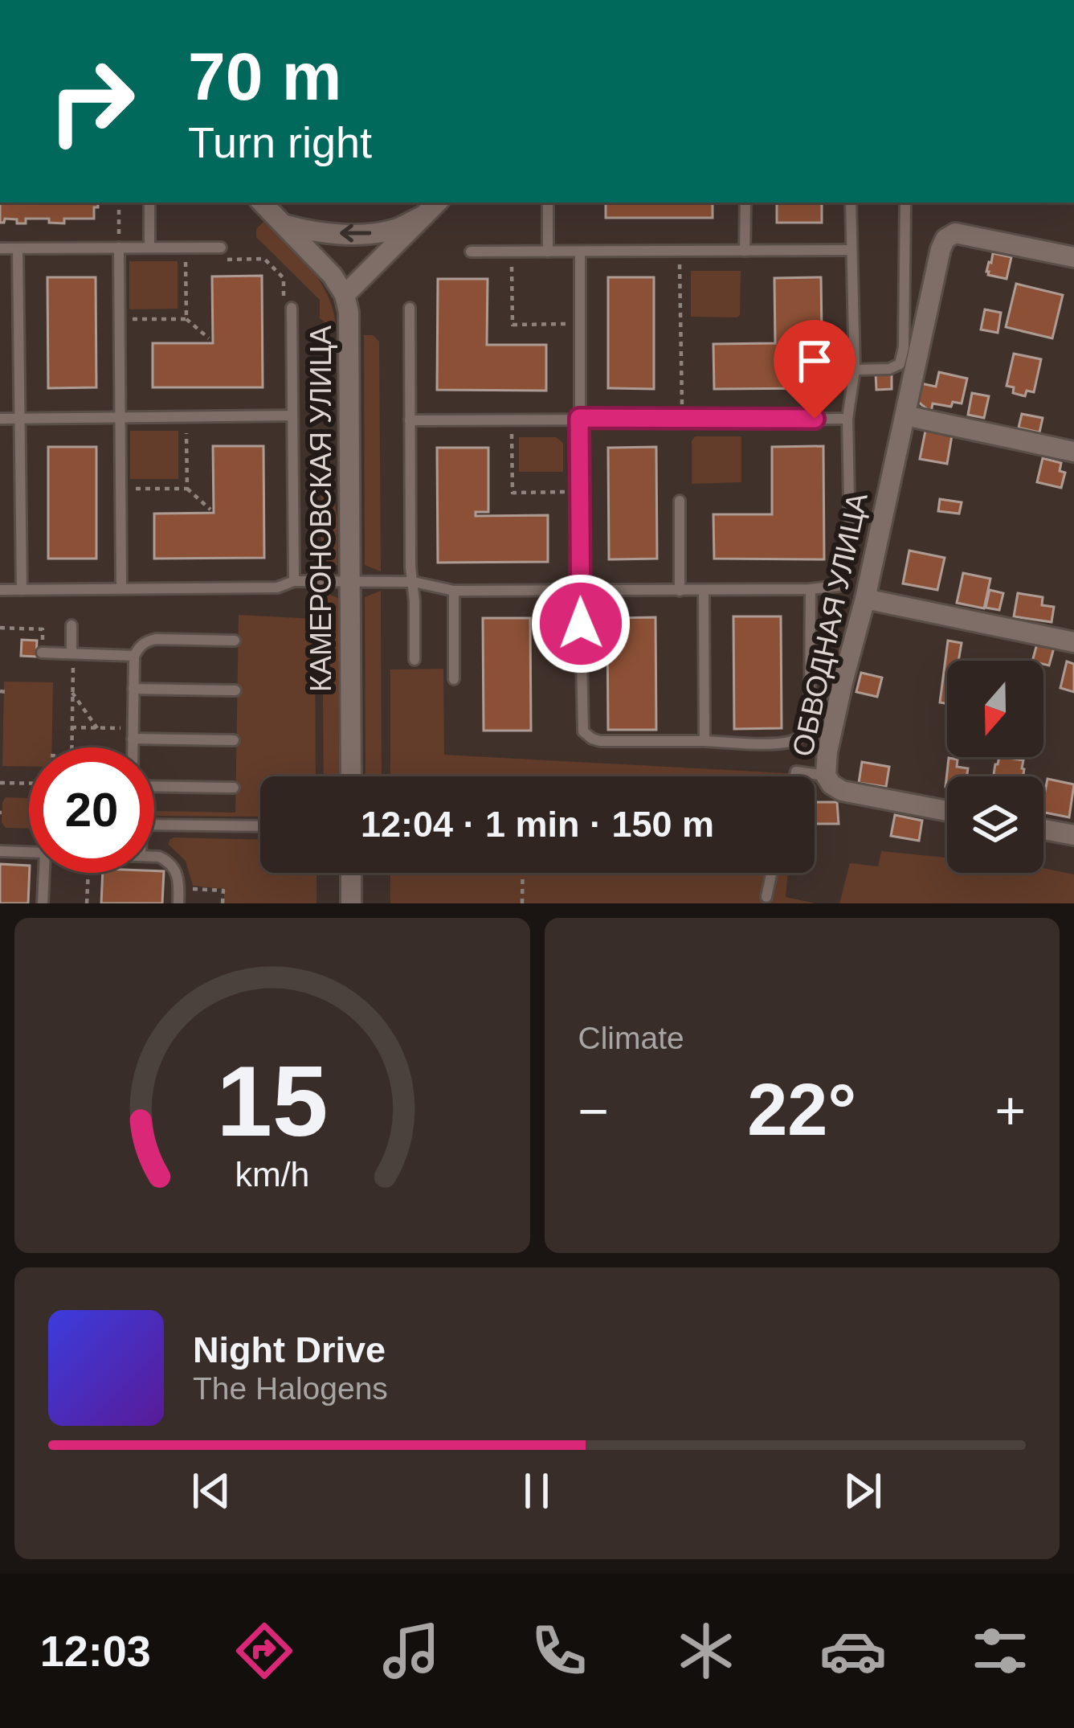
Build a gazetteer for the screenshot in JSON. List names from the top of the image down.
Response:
{
  "streets": {
    "street": ["КАМЕРОНОВСКАЯ УЛИЦА", "ОБВОДНАЯ УЛИЦА"]
  },
  "north": "bottom",
  "page": {
    "turn": ["70 m", "Turn right"],
    "limit": "20",
    "trip": "12:04 · 1 min · 150 m",
    "tile": "Climate",
    "heat": ["−", "22°", "+"],
    "song": ["Night Drive", "The Halogens"],
    "tabs": "12:03",
    "gauge": ["15", "km/h"]
  }
}
